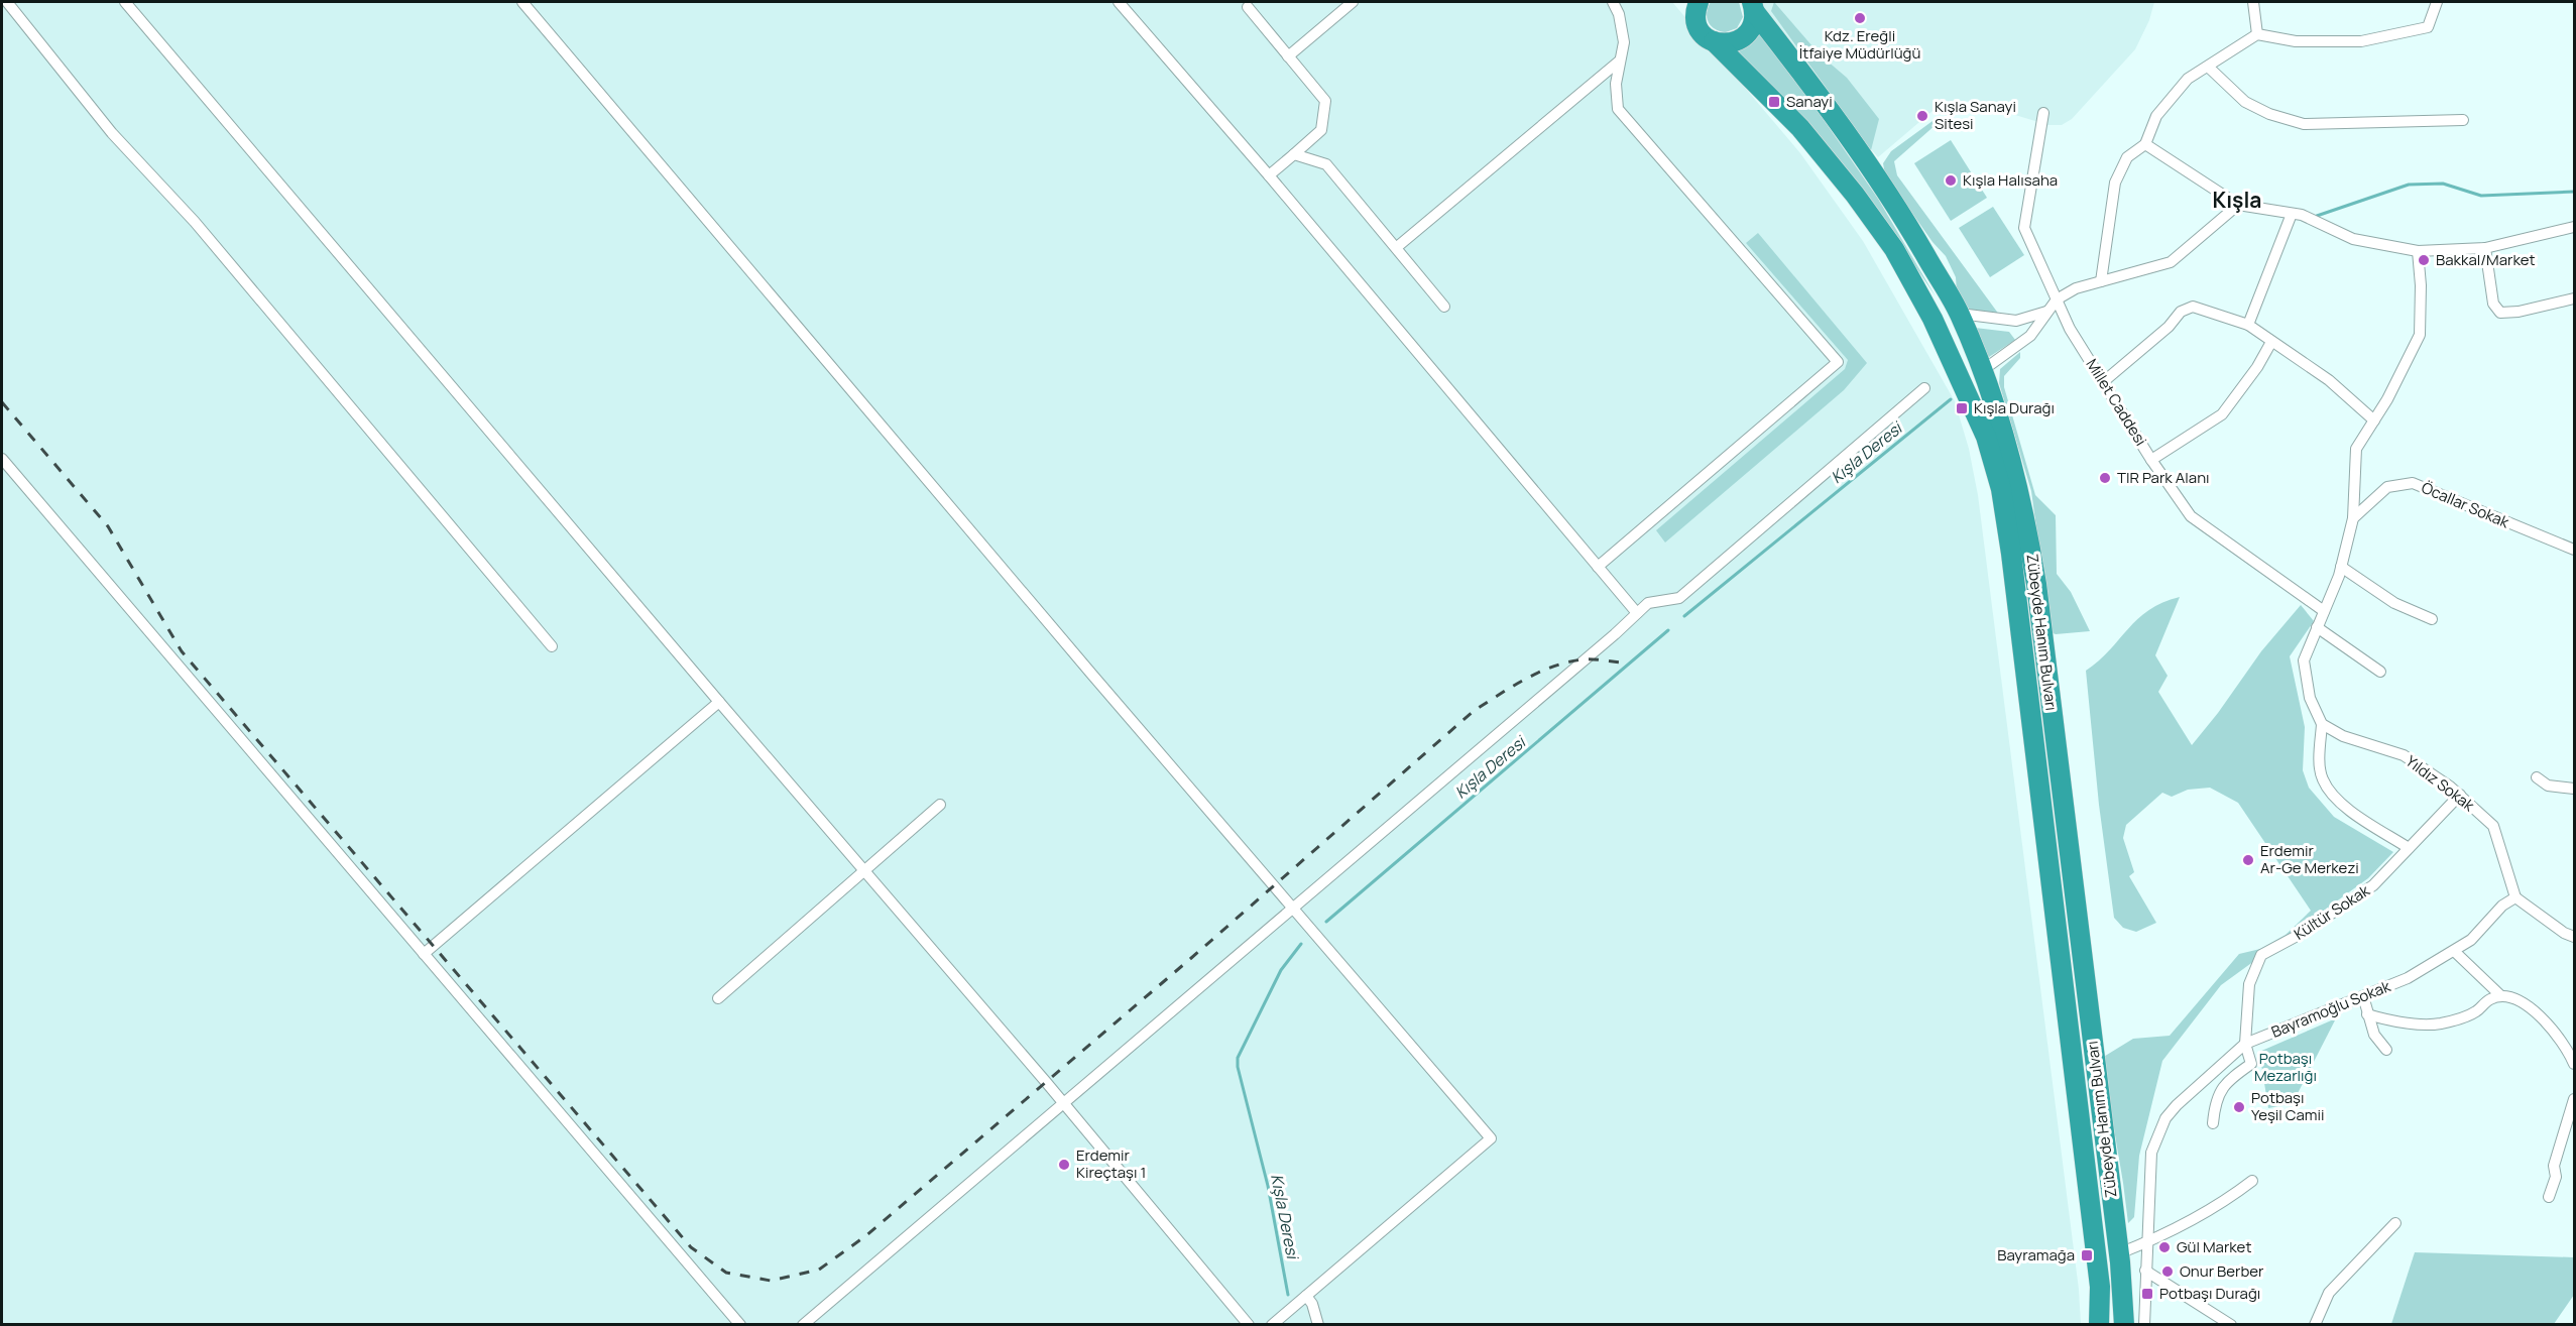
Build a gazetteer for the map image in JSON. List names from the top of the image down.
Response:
{
  "streets": {
    "highway": ["Zübeyde Hanım Bulvarı"],
    "street": [
      "Millet Caddesi",
      "Öcallar Sokak",
      "Yıldız Sokak",
      "Kültür Sokak",
      "Bayramoğlu Sokak"
    ]
  },
  "crossings": [
    ["Yıldız Sokak", "Kültür Sokak"],
    ["Yıldız Sokak", "Bayramoğlu Sokak"],
    ["Kültür Sokak", "Bayramoğlu Sokak"]
  ],
  "districts": ["Kışla"],
  "water": ["Kışla Deresi"],
  "parks": ["Potbaşı Mezarlığı"],
  "places": {
    "other": [
      "Kdz. Ereğli İtfaiye Müdürlüğü",
      "Kışla Sanayi Sitesi",
      "Kışla Halısaha",
      "Bakkal/Market",
      "TIR Park Alanı",
      "Erdemir Ar-Ge Merkezi",
      "Potbaşı Yeşil Camii",
      "Erdemir Kireçtaşı 1",
      "Gül Market",
      "Onur Berber"
    ],
    "transit": [
      "Sanayi",
      "Kışla Durağı",
      "Bayramağa",
      "Potbaşı Durağı"
    ]
  }
}
